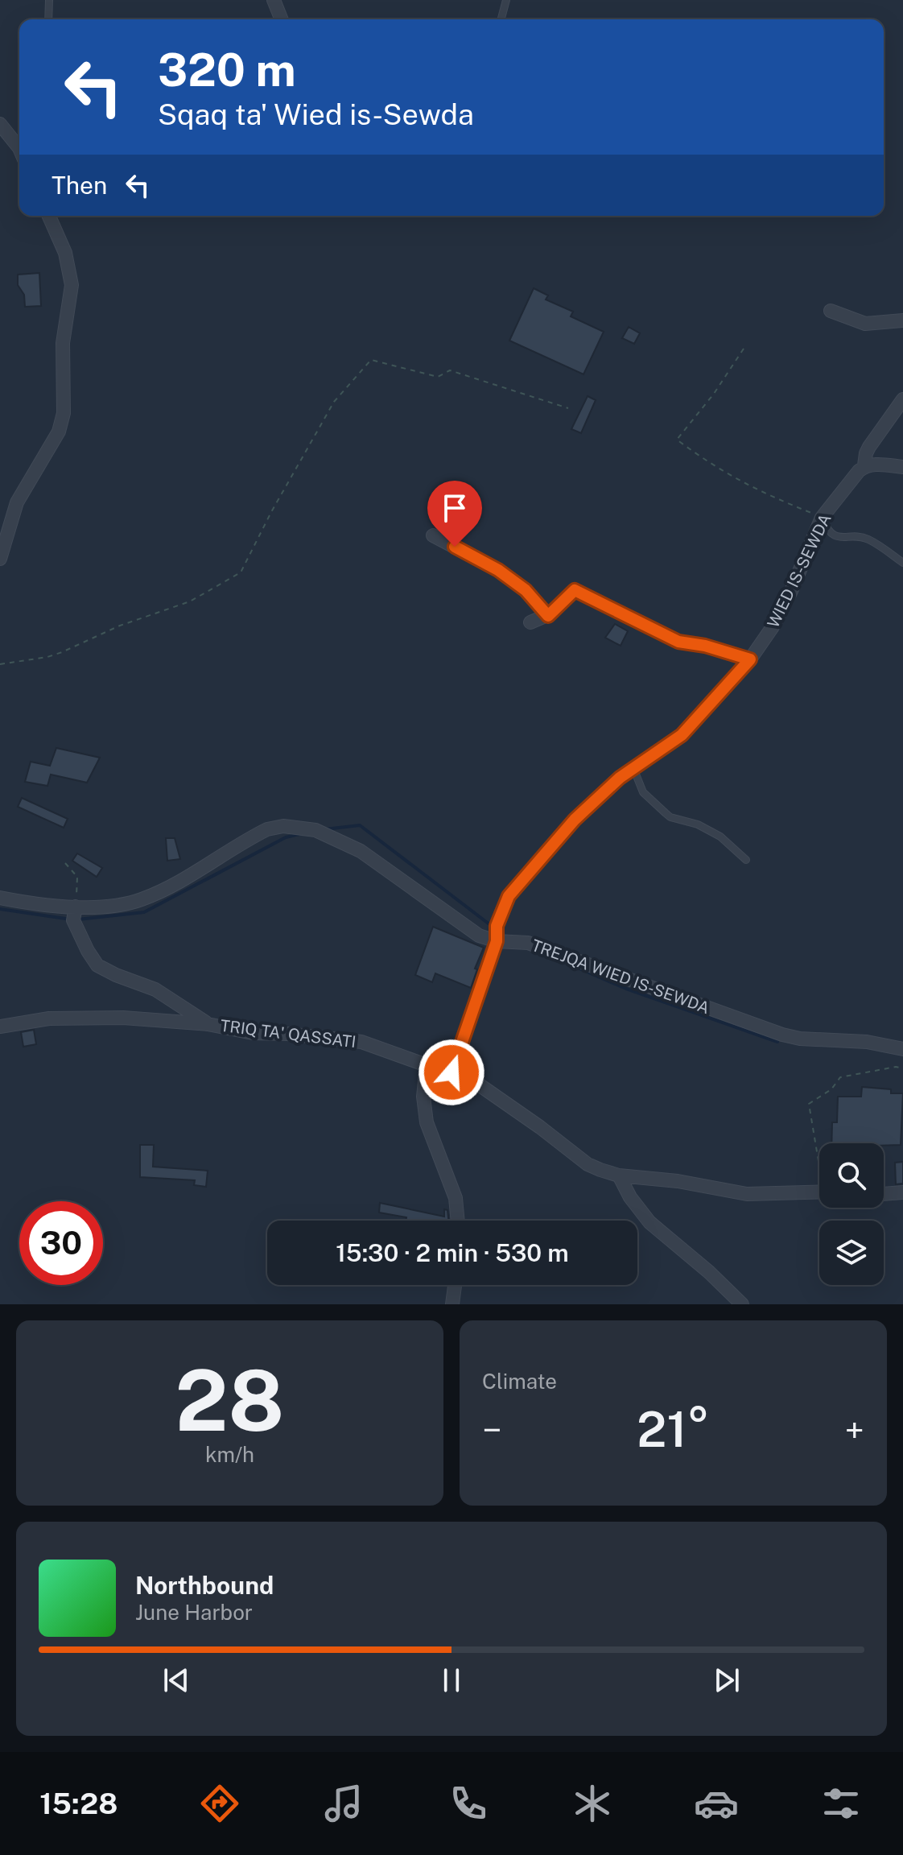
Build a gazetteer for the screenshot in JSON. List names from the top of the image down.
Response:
{
  "streets": {
    "street": ["WIED IS-SEWDA", "TREJQA WIED IS-SEWDA", "TRIQ TA' QASSATI"]
  },
  "crossings": [
    ["WIED IS-SEWDA", "TREJQA WIED IS-SEWDA"],
    ["WIED IS-SEWDA", "TRIQ TA' QASSATI"]
  ],
  "page": {
    "turn": ["320 m", "Sqaq ta' Wied is-Sewda"],
    "then": "Then",
    "limit": "30",
    "trip": "15:30 · 2 min · 530 m",
    "tile": [
      ["28", "km/h"],
      "Climate"
    ],
    "heat": ["−", "21°", "+"],
    "song": ["Northbound", "June Harbor"],
    "tabs": "15:28"
  }
}
